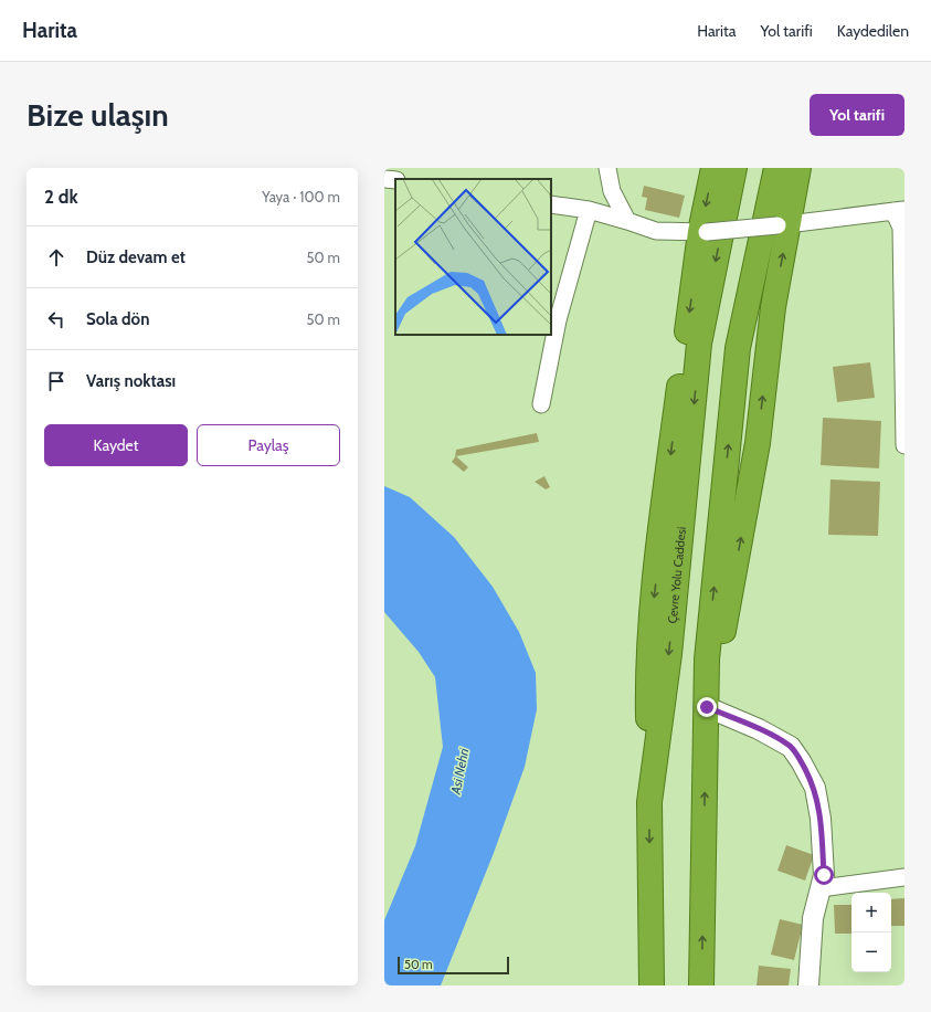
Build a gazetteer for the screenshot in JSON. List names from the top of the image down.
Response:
{
  "streets": {
    "highway": ["Çevre Yolu Caddesi"]
  },
  "water": ["Asi Nehri"],
  "scale_bar": "50 m",
  "page": {
    "header": "Harita",
    "nav": ["Harita", "Yol tarifi", "Kaydedilen"],
    "buttons": [
      "Yol tarifi",
      ["Kaydet", "Paylaş"]
    ],
    "title": "Bize ulaşın",
    "heading": ["2 dk", "Yaya · 100 m"],
    "list": [
      ["Düz devam et", "50 m"],
      ["Sola dön", "50 m"],
      "Varış noktası"
    ],
    "map_buttons": ["+", "−"],
    "scale": "50 m"
  }
}
